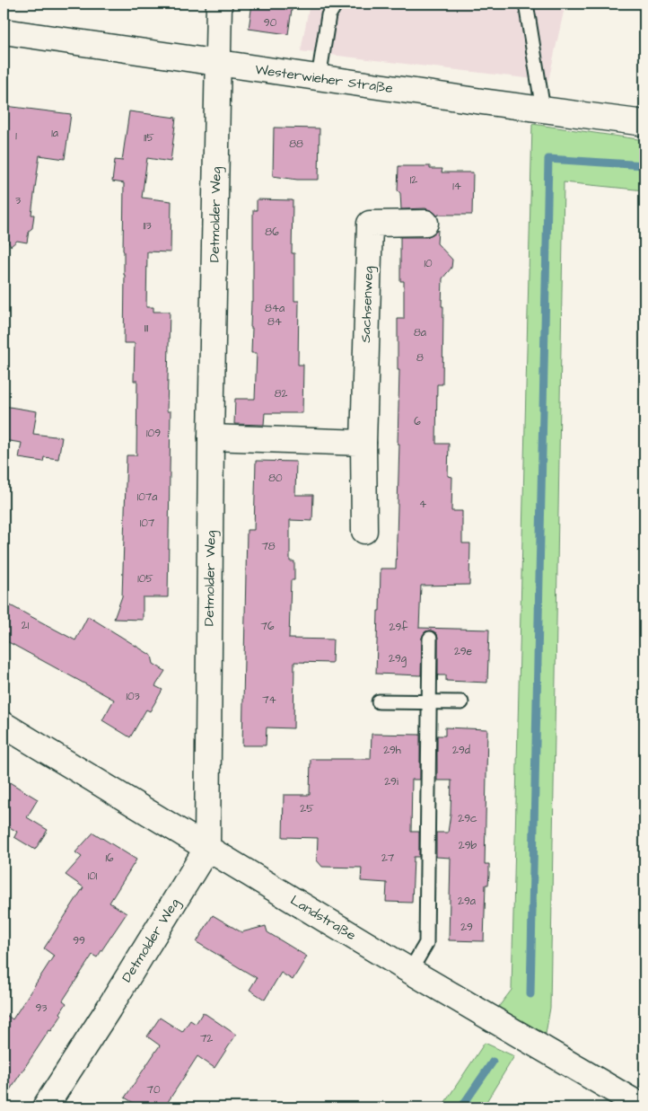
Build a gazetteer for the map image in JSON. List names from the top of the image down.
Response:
{
  "streets": {
    "street": [
      "Westerwieher Straße",
      "Detmolder Weg",
      "Sachsenweg",
      "Landstraße"
    ]
  },
  "crossings": [
    ["Westerwieher Straße", "Detmolder Weg"],
    ["Detmolder Weg", "Landstraße"]
  ],
  "house_numbers": [
    "90",
    "1a",
    "1",
    "115",
    "88",
    "12",
    "14",
    "3",
    "113",
    "86",
    "10",
    "84a",
    "84",
    "111",
    "8a",
    "8",
    "82",
    "6",
    "109",
    "80",
    "107a",
    "4",
    "107",
    "78",
    "105",
    "21",
    "76",
    "29f",
    "29e",
    "29g",
    "103",
    "74",
    "29h",
    "29d",
    "29i",
    "25",
    "29c",
    "29b",
    "16",
    "27",
    "101",
    "29a",
    "29",
    "99",
    "93",
    "72",
    "70"
  ]
}
